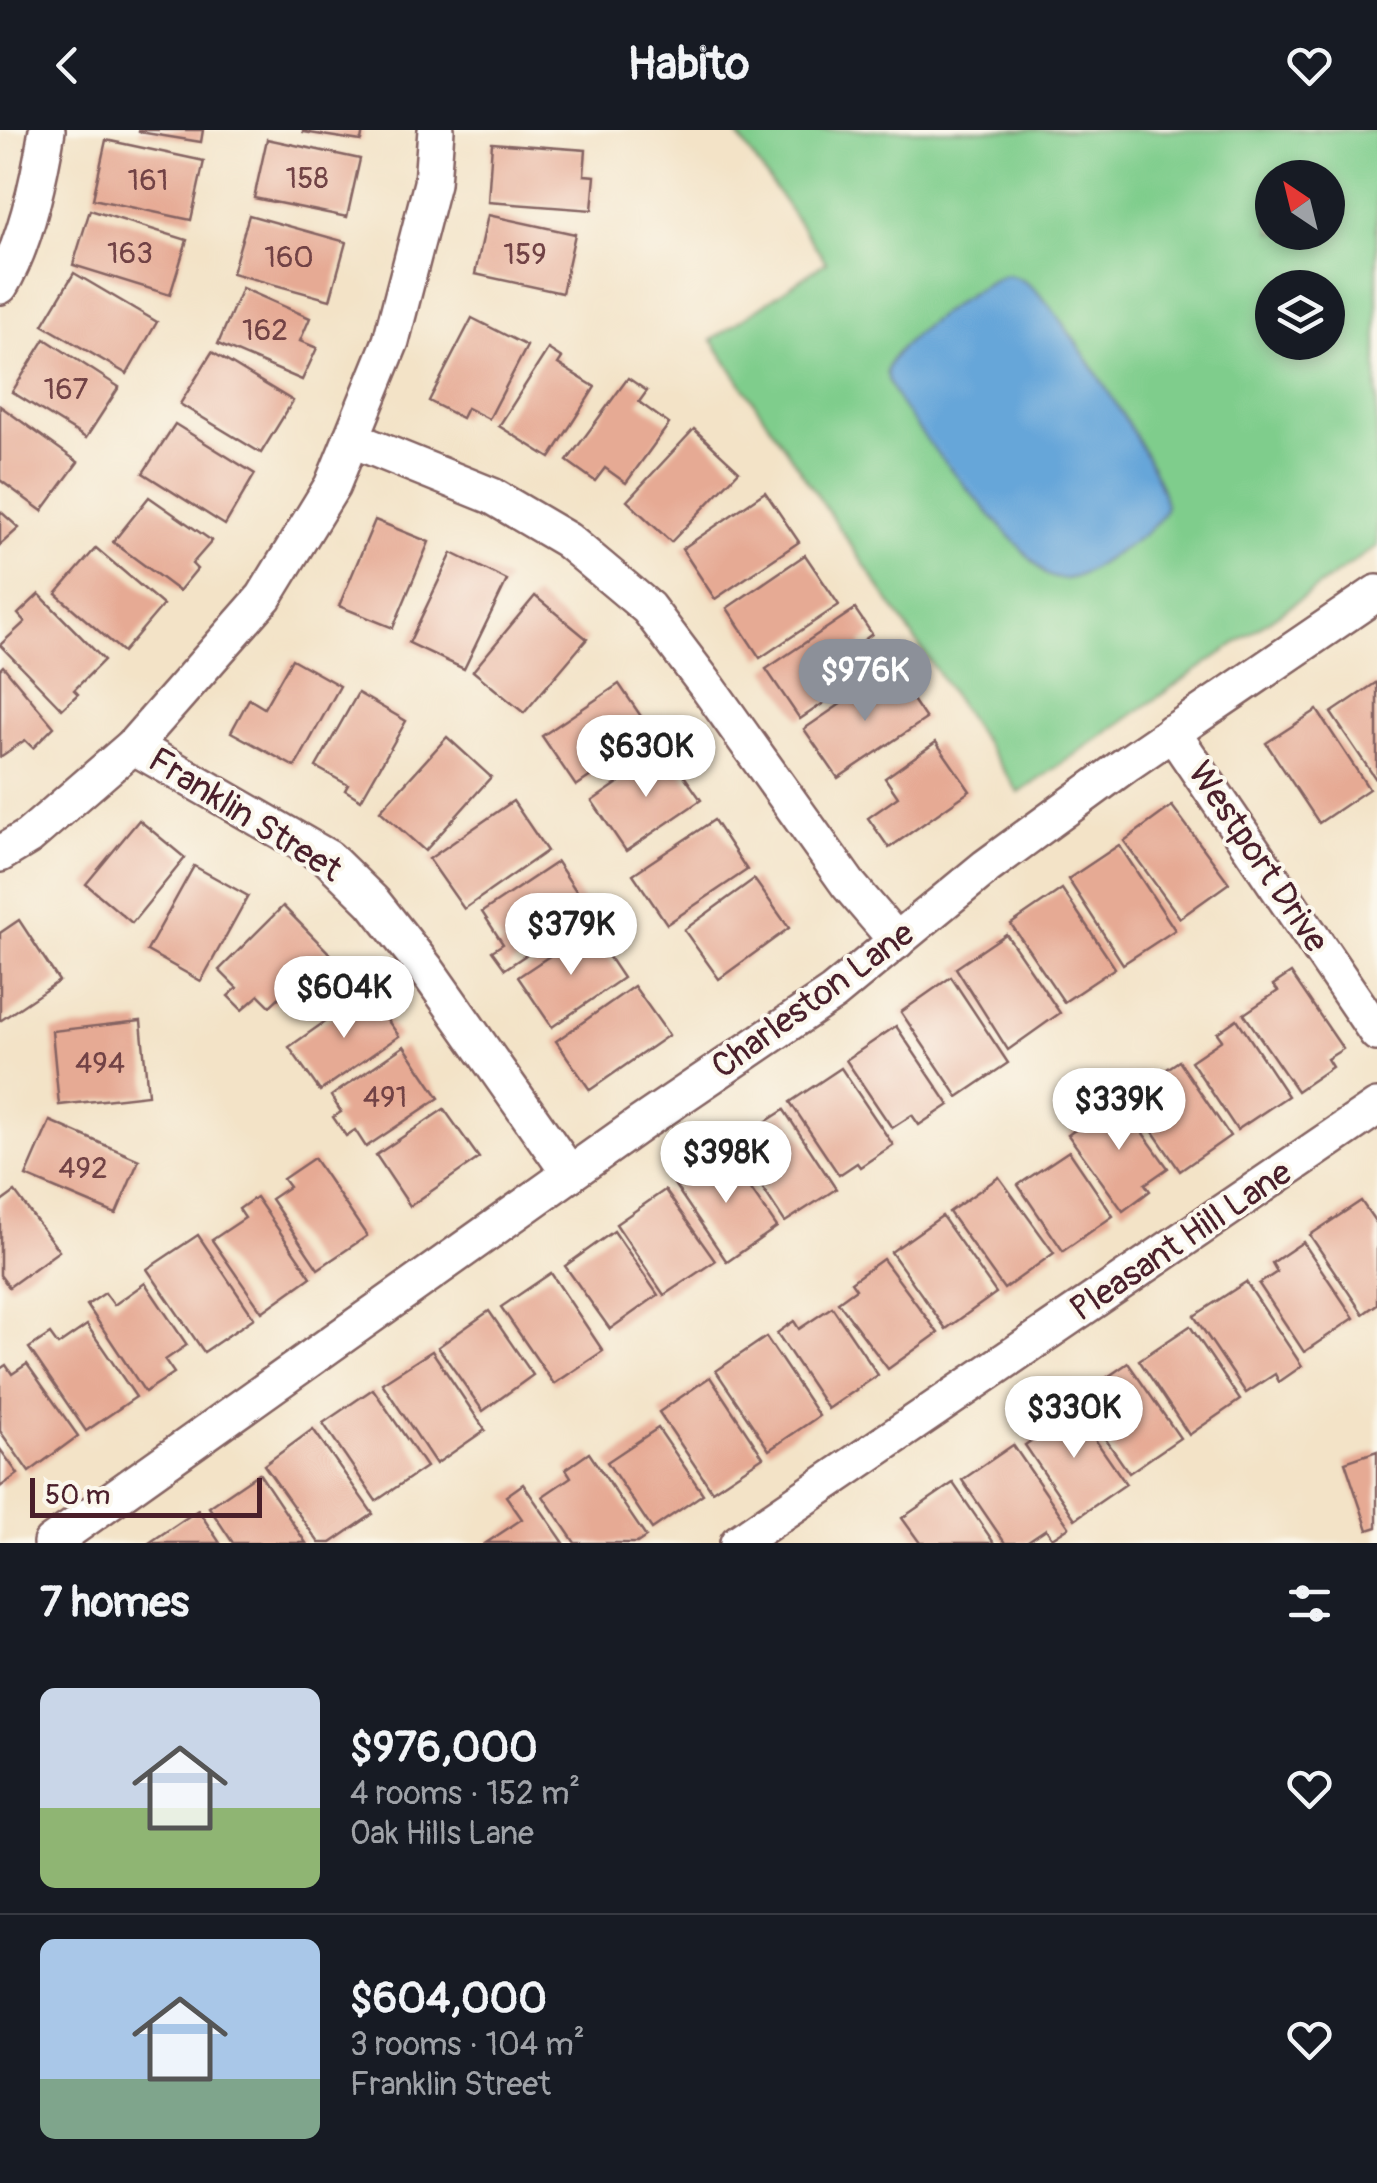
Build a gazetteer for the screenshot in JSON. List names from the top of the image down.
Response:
{
  "streets": {
    "street": [
      "Franklin Street",
      "Westport Drive",
      "Charleston Lane",
      "Pleasant Hill Lane"
    ]
  },
  "crossings": [
    ["Franklin Street", "Charleston Lane"],
    ["Westport Drive", "Charleston Lane"]
  ],
  "house_numbers": [
    "158",
    "161",
    "163",
    "159",
    "160",
    "162",
    "167",
    "494",
    "491",
    "492"
  ],
  "scale_bar": "50 m",
  "north": "top left",
  "page": {
    "header": "Habito",
    "price": [
      "$976K",
      "$630K",
      "$379K",
      "$604K",
      "$339K",
      "$398K",
      "$330K"
    ],
    "scale": "50 m",
    "heading": "7 homes",
    "list": [
      {
        "name": "$976,000",
        "note": "4 rooms · 152 m² · Oak Hills Lane"
      },
      {
        "name": "$604,000",
        "note": "3 rooms · 104 m² · Franklin Street"
      }
    ]
  }
}
